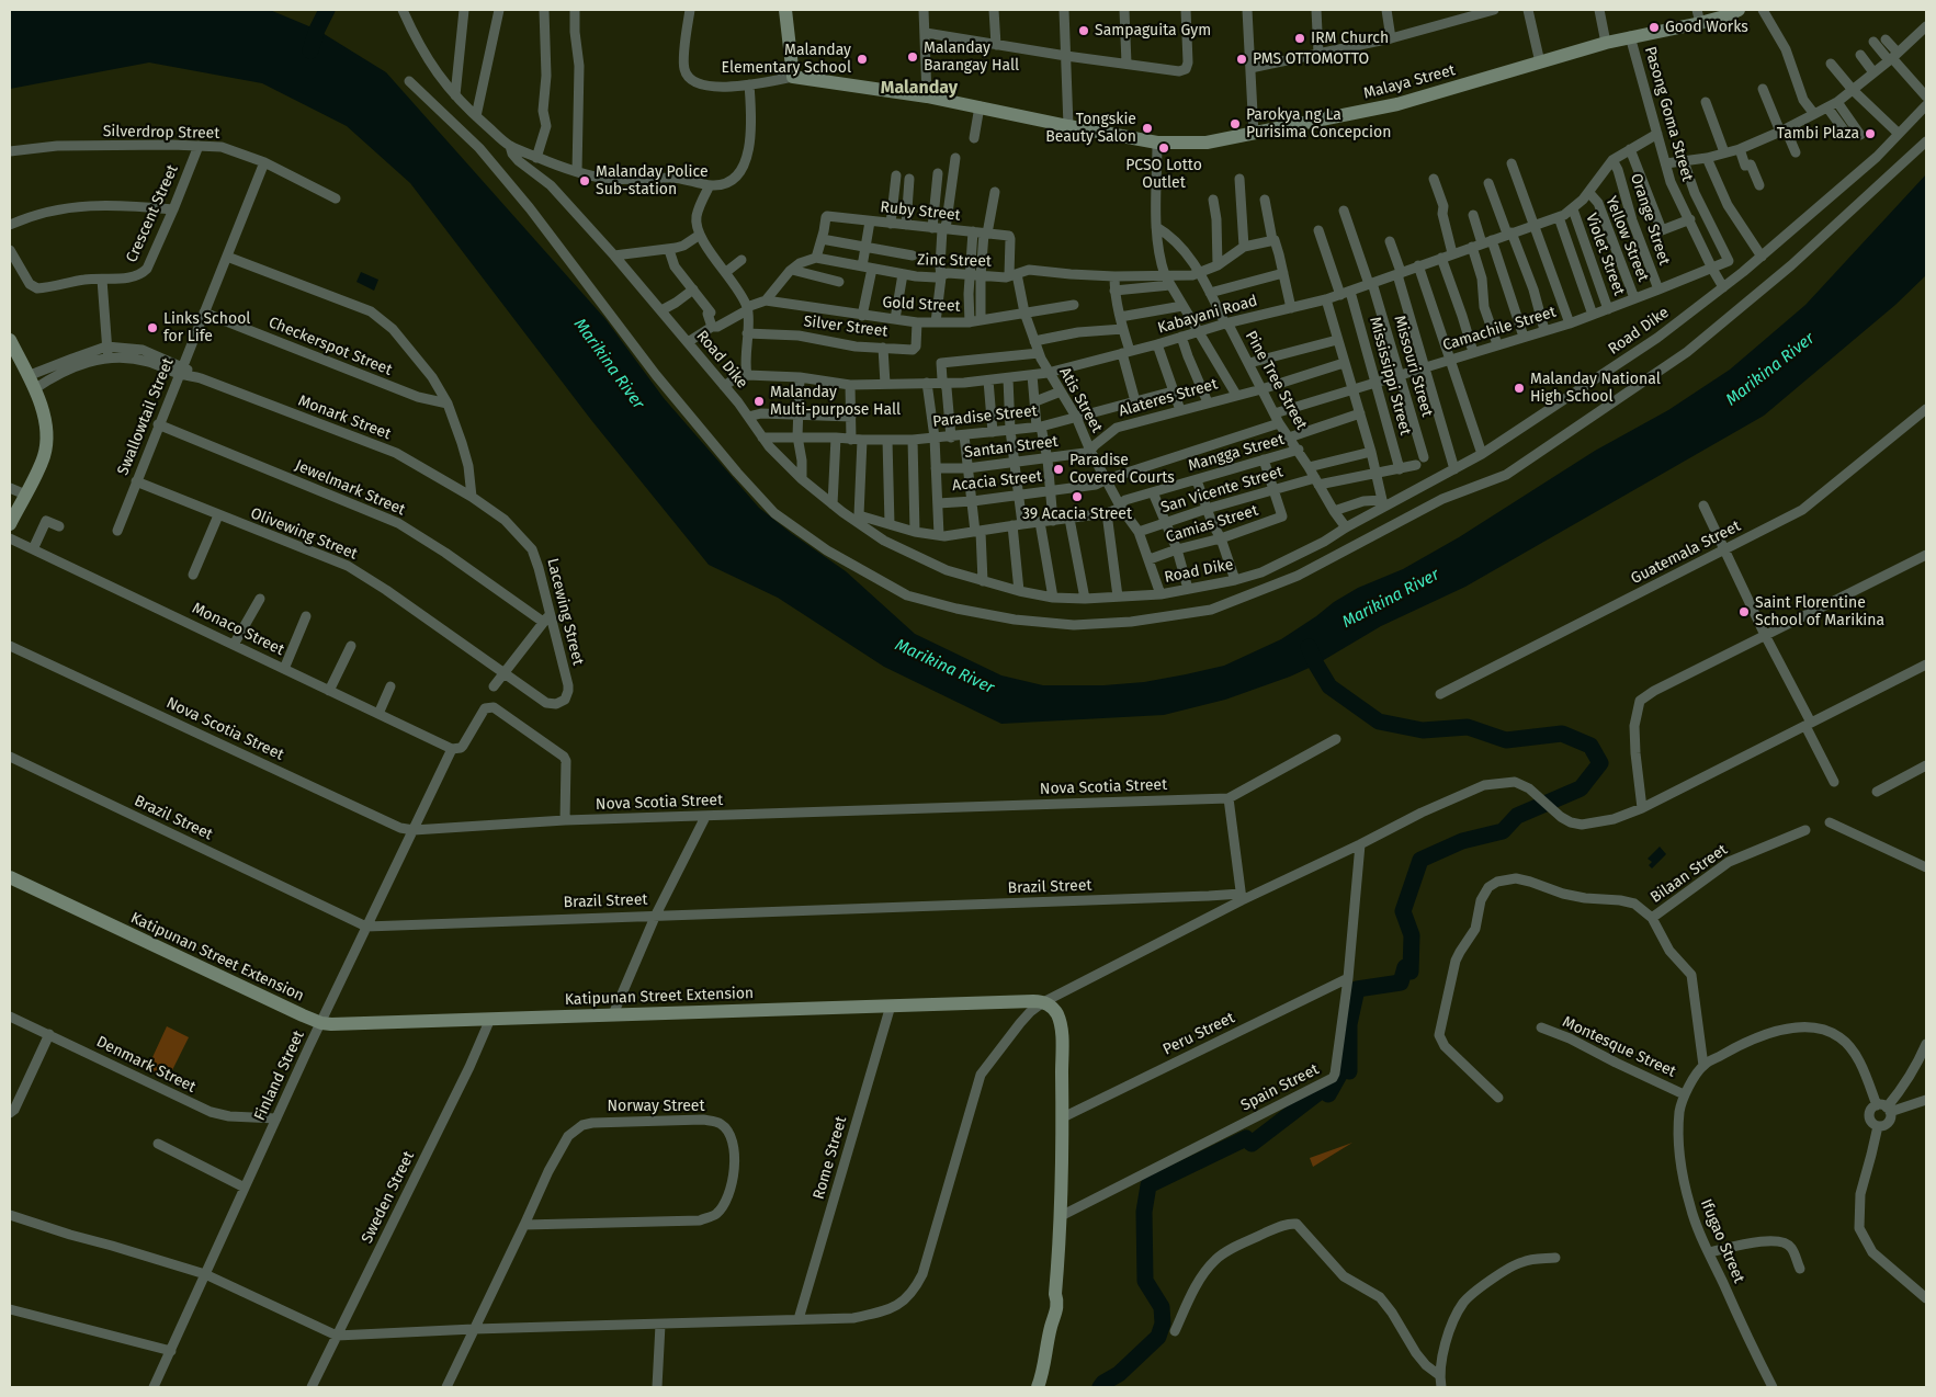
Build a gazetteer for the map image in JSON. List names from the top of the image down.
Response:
{
  "streets": {
    "street": [
      "Malaya Street",
      "Pasong Goma Street",
      "Silverdrop Street",
      "Ruby Street",
      "Crescent Street",
      "Orange Street",
      "Yellow Street",
      "Violet Street",
      "Zinc Street",
      "Gold Street",
      "Kabayani Road",
      "Silver Street",
      "Camachile Street",
      "Road Dike",
      "Checkerspot Street",
      "Missouri Street",
      "Mississippi Street",
      "Pine Tree Street",
      "Alateres Street",
      "Atis Street",
      "Swallowtail Street",
      "Paradise Street",
      "Monark Street",
      "Santan Street",
      "Mangga Street",
      "Acacia Street",
      "Jewelmark Street",
      "San Vicente Street",
      "Camias Street",
      "Olivewing Street",
      "Guatemala Street",
      "Lacewing Street",
      "Monaco Street",
      "Nova Scotia Street",
      "Brazil Street",
      "Bilaan Street",
      "Katipunan Street Extension",
      "Peru Street",
      "Montesque Street",
      "Denmark Street",
      "Finland Street",
      "Spain Street",
      "Norway Street",
      "Rome Street",
      "Sweden Street",
      "Ifugao Street"
    ]
  },
  "crossings": [
    ["Malaya Street", "Pasong Goma Street"],
    ["Pasong Goma Street", "Kabayani Road"],
    ["Pasong Goma Street", "Camachile Street"],
    ["Pasong Goma Street", "Road Dike"],
    ["Silverdrop Street", "Crescent Street"],
    ["Silverdrop Street", "Swallowtail Street"],
    ["Ruby Street", "Atis Street"],
    ["Orange Street", "Kabayani Road"],
    ["Orange Street", "Camachile Street"],
    ["Yellow Street", "Kabayani Road"],
    ["Yellow Street", "Camachile Street"],
    ["Violet Street", "Kabayani Road"],
    ["Violet Street", "Camachile Street"],
    ["Zinc Street", "Pine Tree Street"],
    ["Zinc Street", "Atis Street"],
    ["Gold Street", "Silver Street"],
    ["Gold Street", "Atis Street"],
    ["Kabayani Road", "Road Dike"],
    ["Kabayani Road", "Missouri Street"],
    ["Kabayani Road", "Mississippi Street"],
    ["Kabayani Road", "Pine Tree Street"],
    ["Kabayani Road", "Atis Street"],
    ["Camachile Street", "Missouri Street"],
    ["Camachile Street", "Mississippi Street"],
    ["Camachile Street", "Pine Tree Street"],
    ["Road Dike", "Pine Tree Street"],
    ["Road Dike", "Atis Street"],
    ["Road Dike", "Paradise Street"],
    ["Road Dike", "Mangga Street"],
    ["Checkerspot Street", "Swallowtail Street"],
    ["Missouri Street", "San Vicente Street"],
    ["Mississippi Street", "San Vicente Street"],
    ["Pine Tree Street", "Alateres Street"],
    ["Pine Tree Street", "Mangga Street"],
    ["Pine Tree Street", "Acacia Street"],
    ["Pine Tree Street", "San Vicente Street"],
    ["Alateres Street", "Atis Street"],
    ["Alateres Street", "Santan Street"],
    ["Atis Street", "Paradise Street"],
    ["Atis Street", "Santan Street"],
    ["Atis Street", "Mangga Street"],
    ["Atis Street", "Acacia Street"],
    ["Atis Street", "San Vicente Street"],
    ["Atis Street", "Camias Street"],
    ["Swallowtail Street", "Monark Street"],
    ["Swallowtail Street", "Jewelmark Street"],
    ["Swallowtail Street", "Olivewing Street"],
    ["Monark Street", "Lacewing Street"],
    ["Jewelmark Street", "Lacewing Street"],
    ["San Vicente Street", "Camias Street"],
    ["Olivewing Street", "Lacewing Street"],
    ["Monaco Street", "Finland Street"],
    ["Nova Scotia Street", "Finland Street"],
    ["Brazil Street", "Finland Street"],
    ["Katipunan Street Extension", "Finland Street"],
    ["Katipunan Street Extension", "Rome Street"],
    ["Katipunan Street Extension", "Sweden Street"],
    ["Peru Street", "Spain Street"],
    ["Montesque Street", "Ifugao Street"],
    ["Denmark Street", "Finland Street"]
  ],
  "districts": ["Malanday"],
  "water": ["Marikina River"],
  "places": [
    "Good Works",
    "Sampaguita Gym",
    "IRM Church",
    "Malanday Barangay Hall",
    "Malanday Elementary School",
    "PMS OTTOMOTTO",
    "Parokya ng La Purisima Concepcion",
    "Tongskie Beauty Salon",
    "Tambi Plaza",
    "PCSO Lotto Outlet",
    "Malanday Police Sub-station",
    "Links School for Life",
    "Malanday National High School",
    "Malanday Multi-purpose Hall",
    "Paradise Covered Courts",
    "39 Acacia Street",
    "Saint Florentine School of Marikina"
  ]
}
